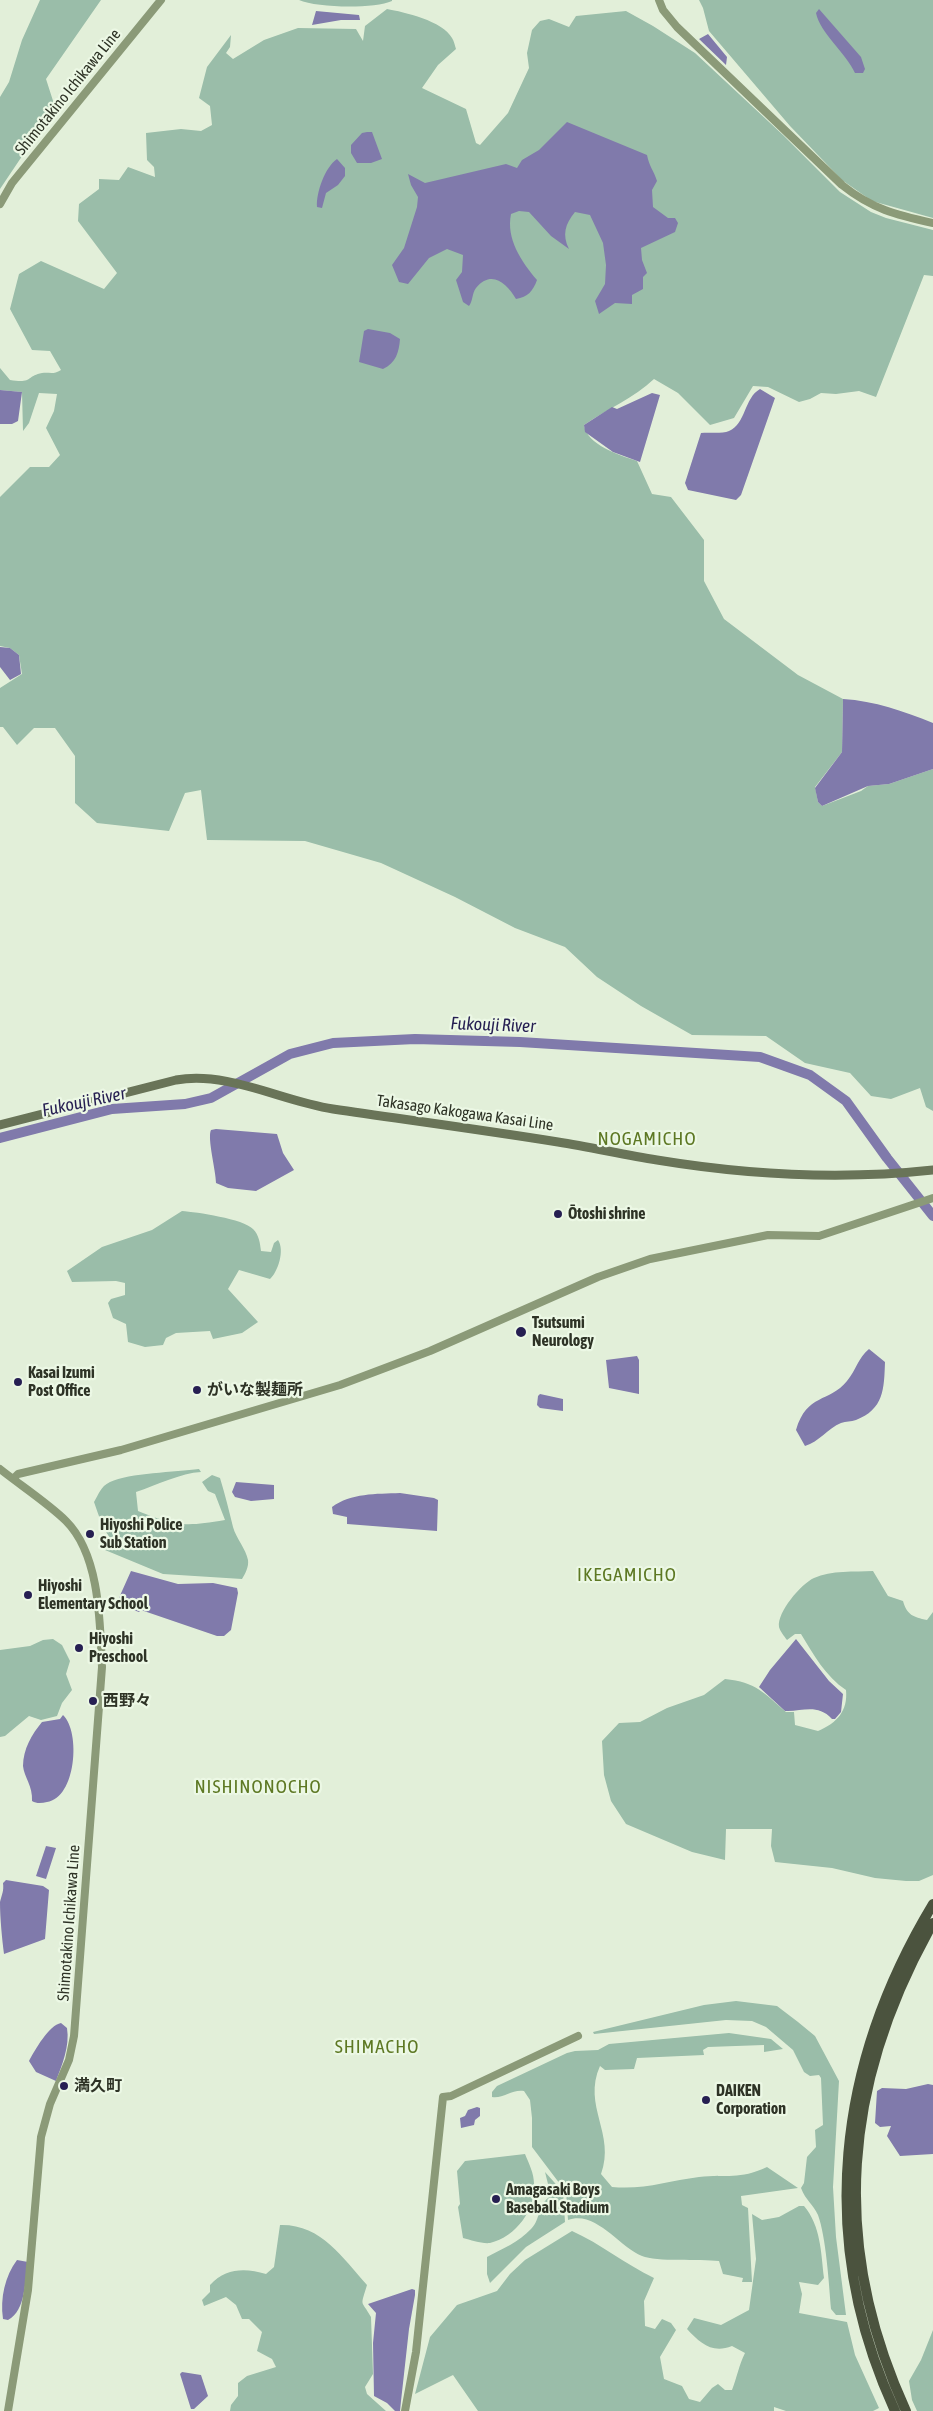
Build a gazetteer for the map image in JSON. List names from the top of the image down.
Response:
{
  "streets": {
    "main road": ["Takasago Kakogawa Kasai Line"],
    "street": ["Shimotakino Ichikawa Line"]
  },
  "districts": [
    "NOGAMICHO",
    "IKEGAMICHO",
    "NISHINONOCHO",
    "SHIMACHO"
  ],
  "water": ["Fukouji River"],
  "places": [
    "Ōtoshi shrine",
    "Tsutsumi Neurology",
    "Kasai Izumi Post Office",
    "がいな製麺所",
    "Hiyoshi Police Sub Station",
    "Hiyoshi Elementary School",
    "Hiyoshi Preschool",
    "西野々",
    "満久町",
    "DAIKEN Corporation",
    "Amagasaki Boys Baseball Stadium"
  ]
}
